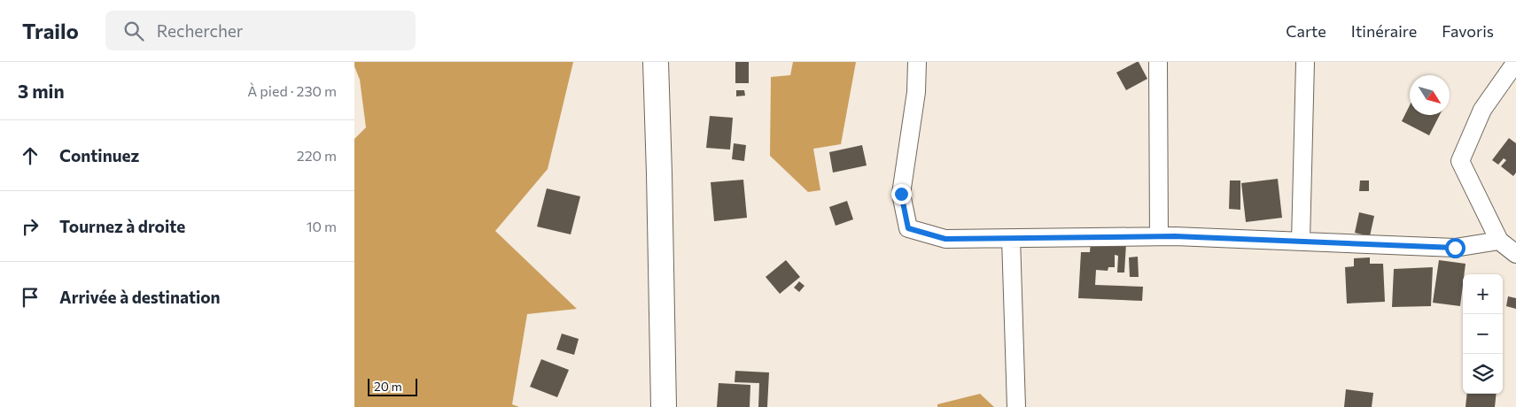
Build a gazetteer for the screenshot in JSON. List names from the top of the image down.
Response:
{
  "scale_bar": "20 m",
  "north": "bottom right",
  "page": {
    "header": "Trailo",
    "search": "Rechercher",
    "nav": ["Carte", "Itinéraire", "Favoris"],
    "heading": ["3 min", "À pied · 230 m"],
    "list": [
      ["Continuez", "220 m"],
      ["Tournez à droite", "10 m"],
      "Arrivée à destination"
    ],
    "map_buttons": ["+", "−"],
    "scale": "20 m"
  }
}
